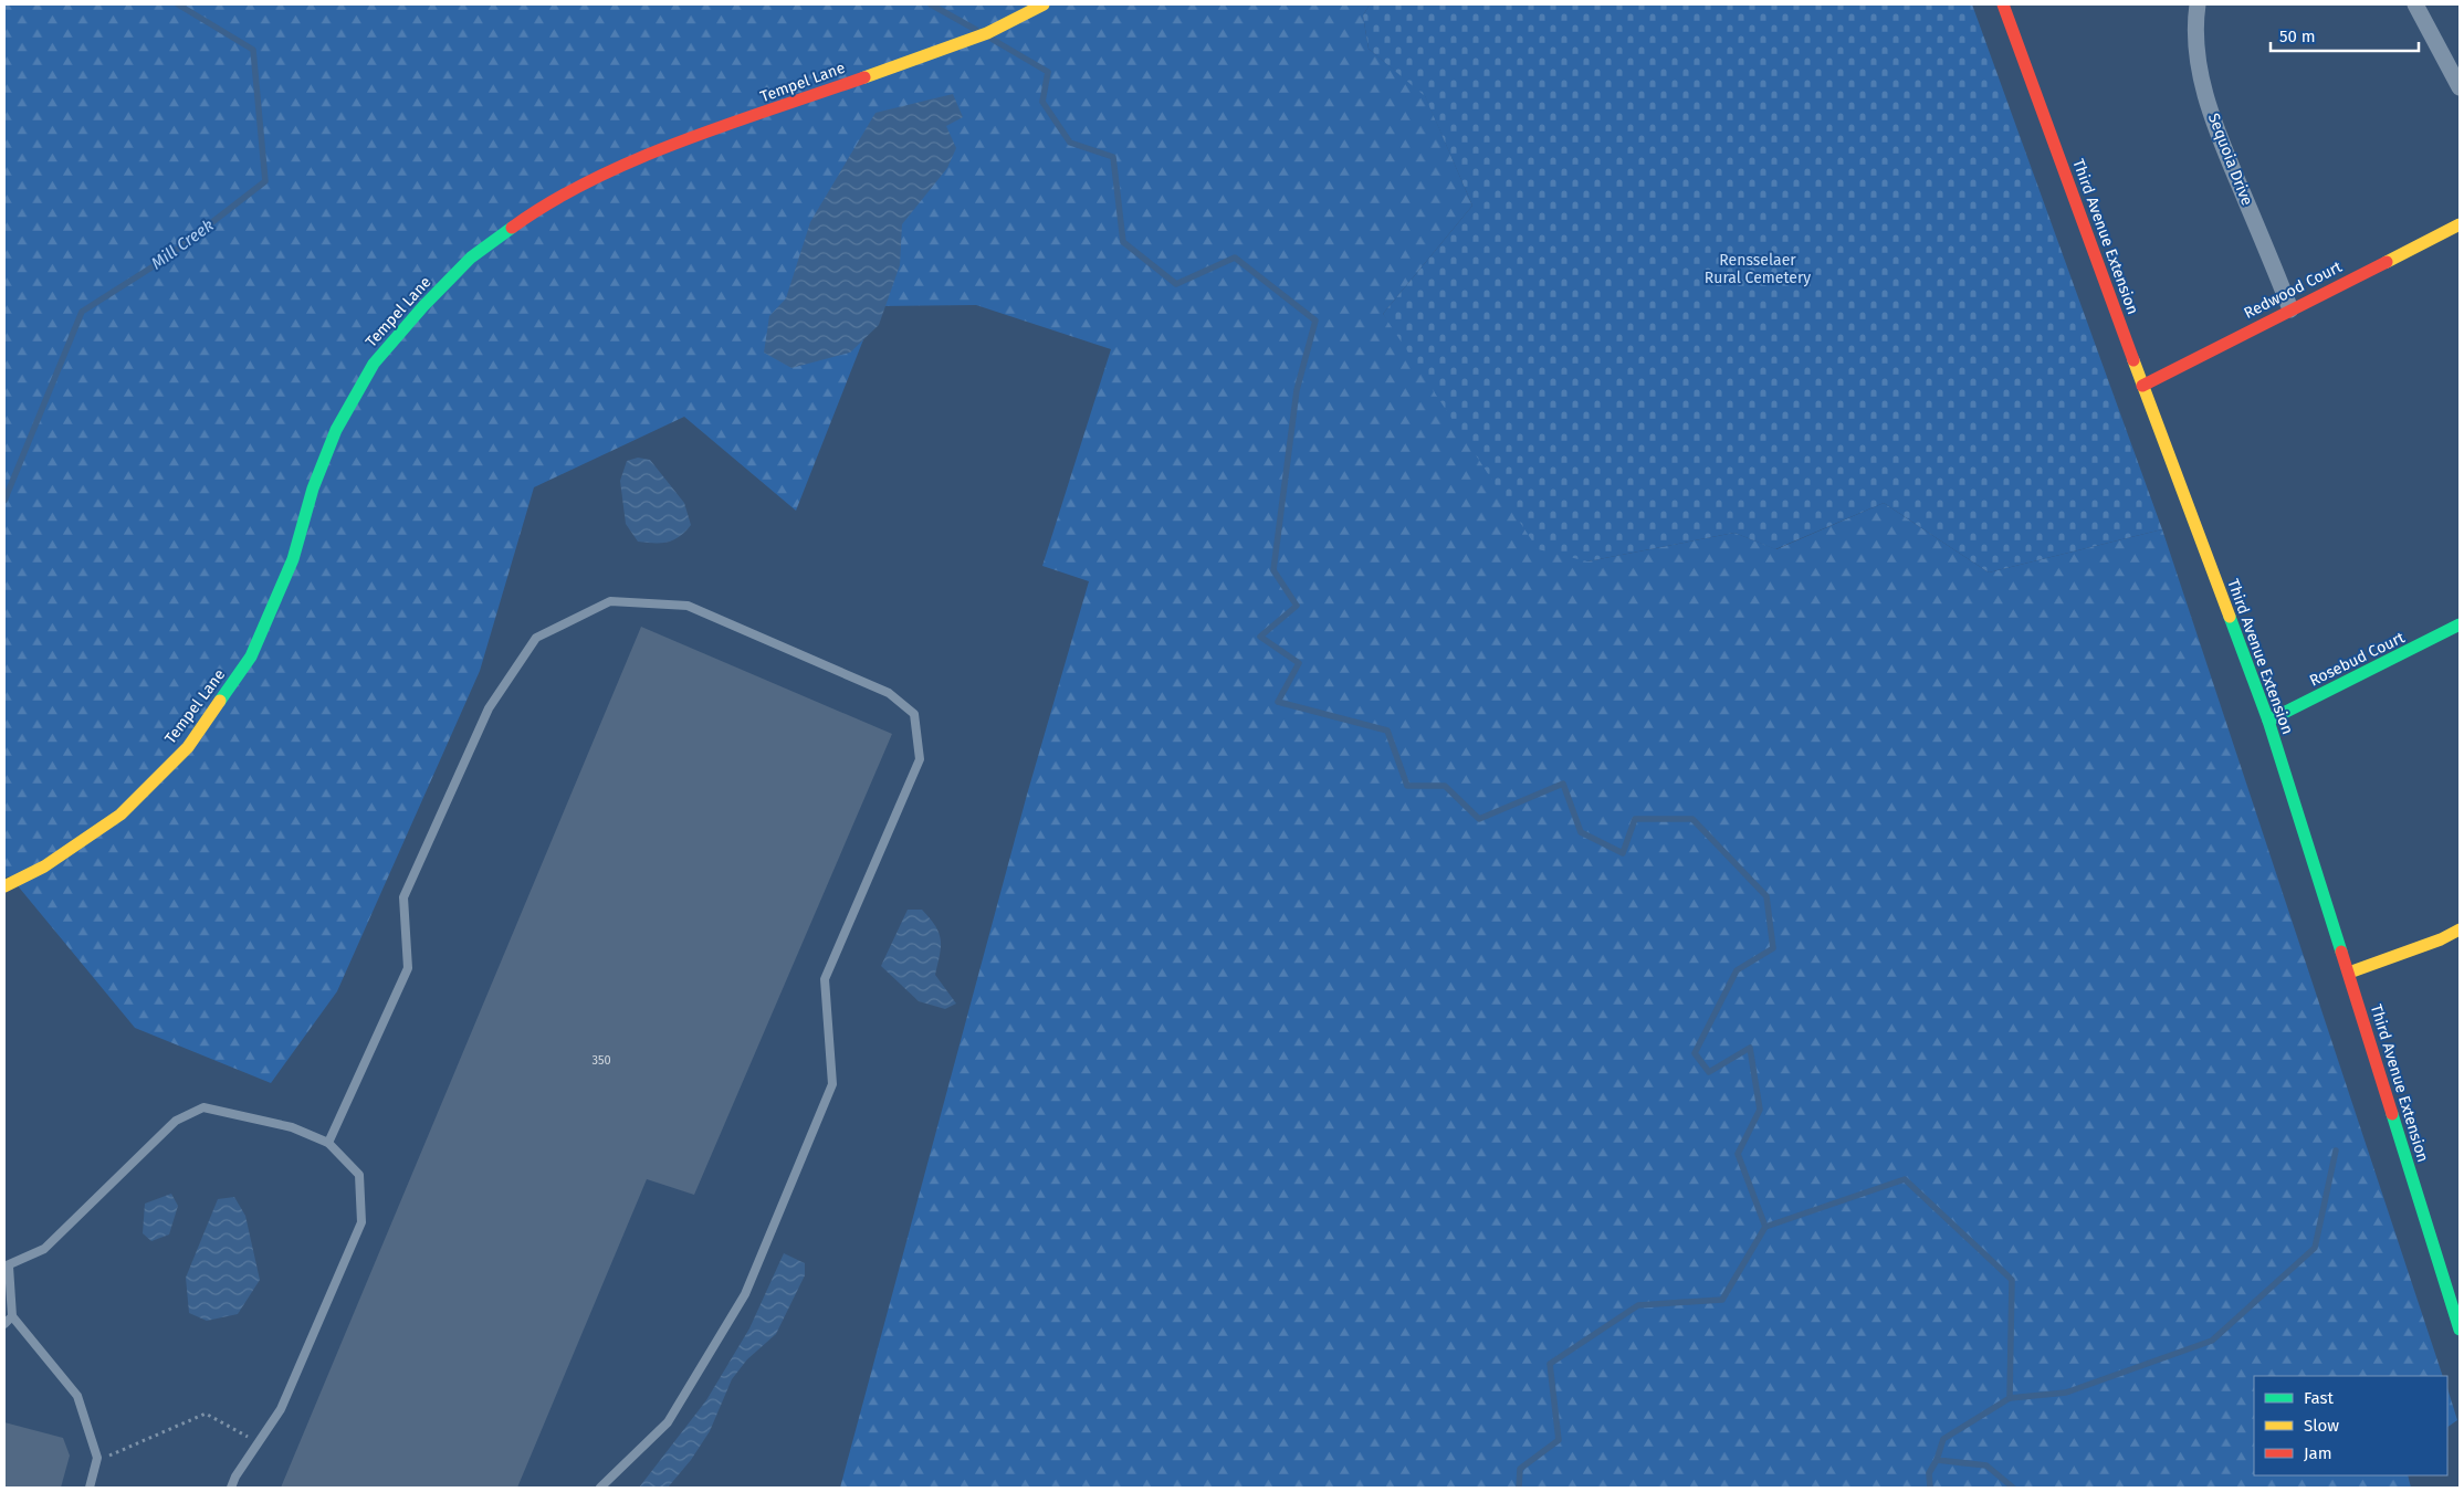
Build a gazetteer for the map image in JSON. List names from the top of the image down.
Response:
{
  "streets": {
    "street": [
      "Tempel Lane",
      "Sequoia Drive",
      "Third Avenue Extension",
      "Redwood Court",
      "Rosebud Court"
    ]
  },
  "crossings": [
    ["Sequoia Drive", "Redwood Court"],
    ["Third Avenue Extension", "Redwood Court"],
    ["Third Avenue Extension", "Rosebud Court"]
  ],
  "water": ["Mill Creek"],
  "parks": ["Rensselaer Rural Cemetery"],
  "house_numbers": ["350"],
  "legend": ["Fast", "Slow", "Jam"],
  "scale_bar": "50 m"
}
